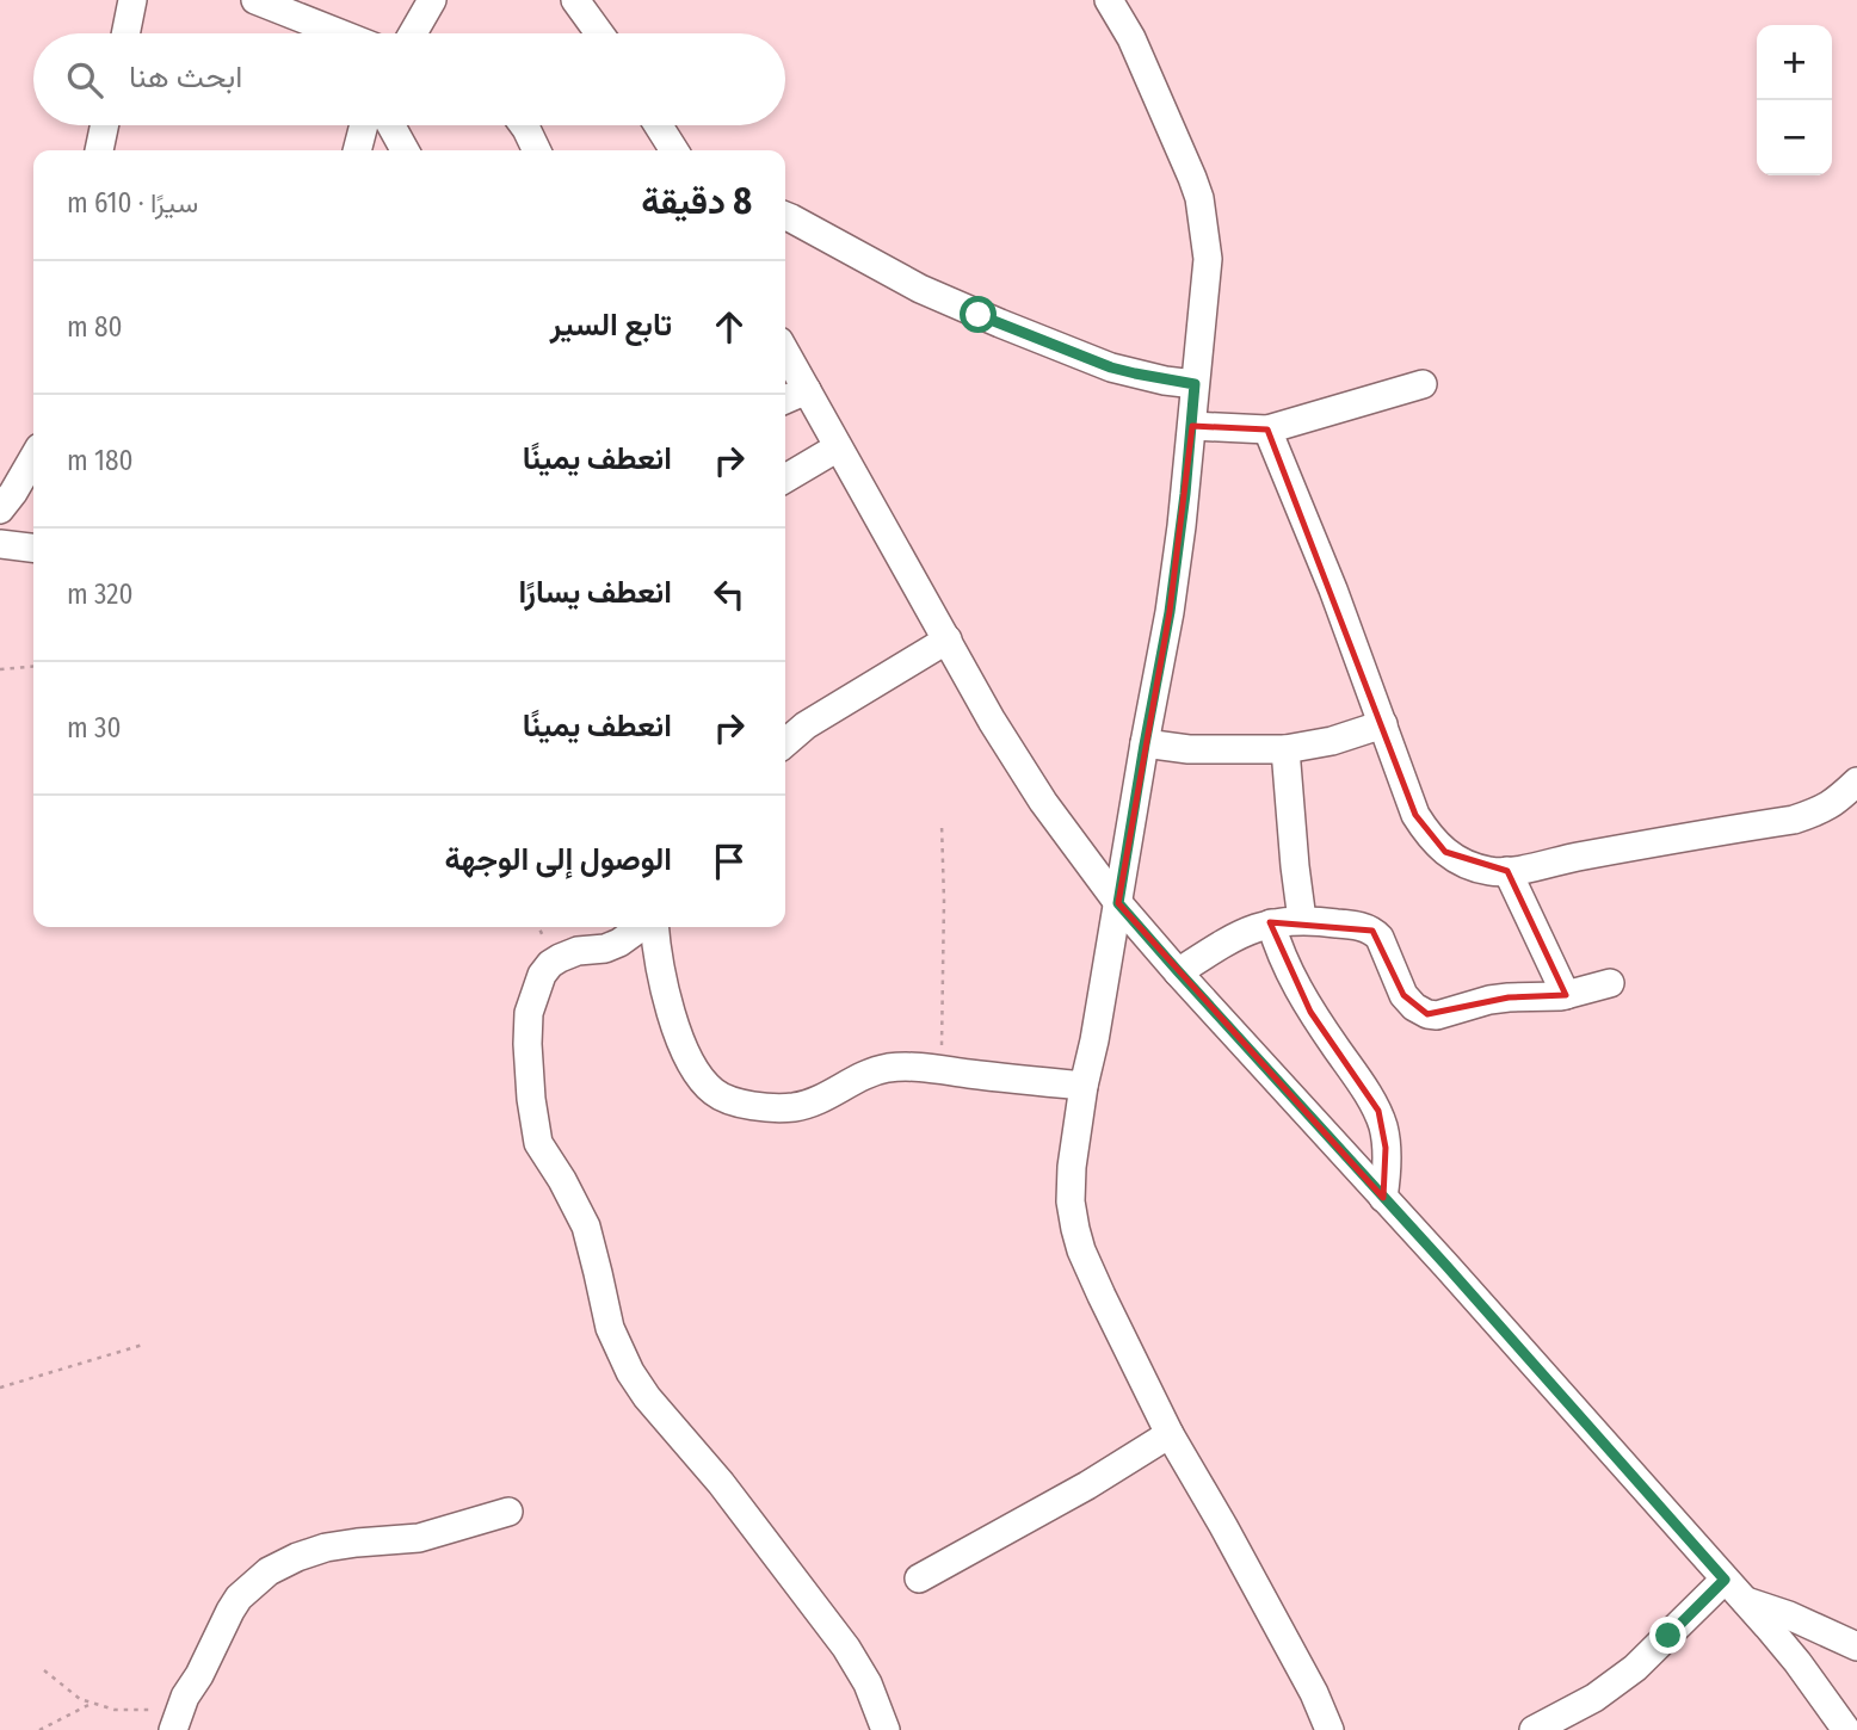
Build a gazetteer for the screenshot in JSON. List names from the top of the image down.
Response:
{
  "page": {
    "map_buttons": ["+", "−"],
    "search": "ابحث هنا",
    "heading": ["8 دقيقة", "سيرًا · 610 m"],
    "list": [
      ["تابع السير", "80 m"],
      ["انعطف يمينًا", "180 m"],
      ["انعطف يسارًا", "320 m"],
      ["انعطف يمينًا", "30 m"],
      "الوصول إلى الوجهة"
    ]
  }
}
